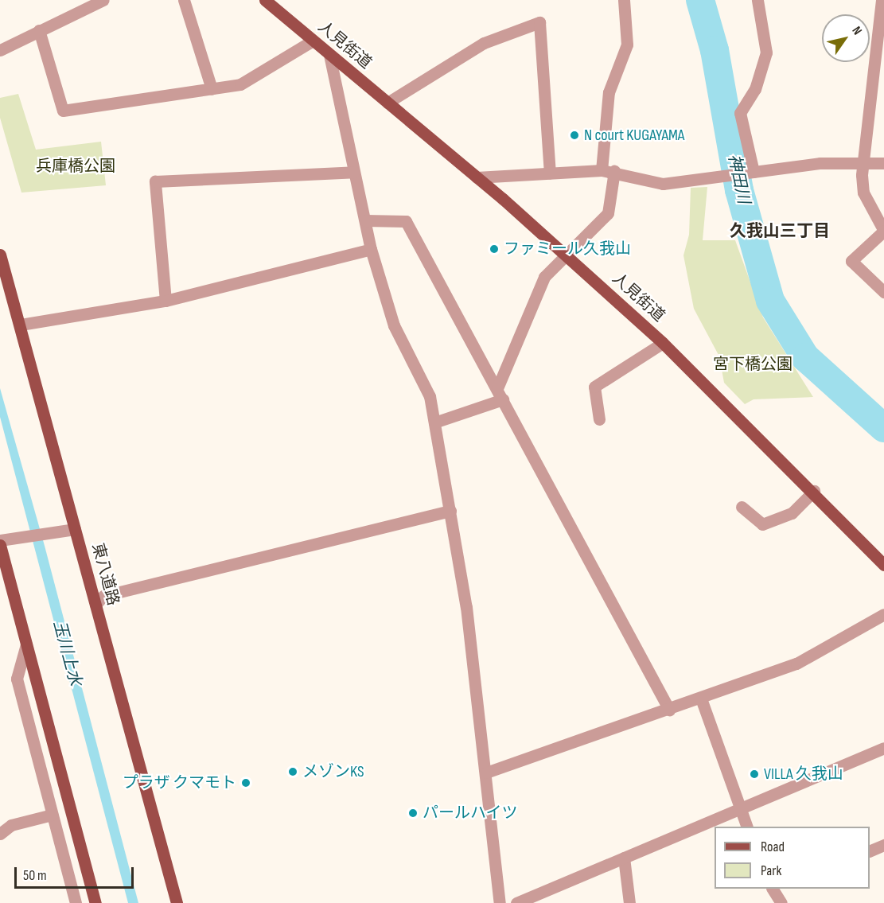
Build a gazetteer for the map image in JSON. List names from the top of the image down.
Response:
{
  "streets": {
    "main road": ["人見街道", "東八道路"]
  },
  "districts": ["久我山三丁目"],
  "water": ["神田川", "玉川上水"],
  "parks": ["兵庫橋公園", "宮下橋公園"],
  "places": [
    "N court KUGAYAMA",
    "ファミール久我山",
    "メゾンKS",
    "VILLA 久我山",
    "プラザ クマモト",
    "パールハイツ"
  ],
  "legend": ["Road", "Park"],
  "scale_bar": "50 m",
  "north": "top right"
}
